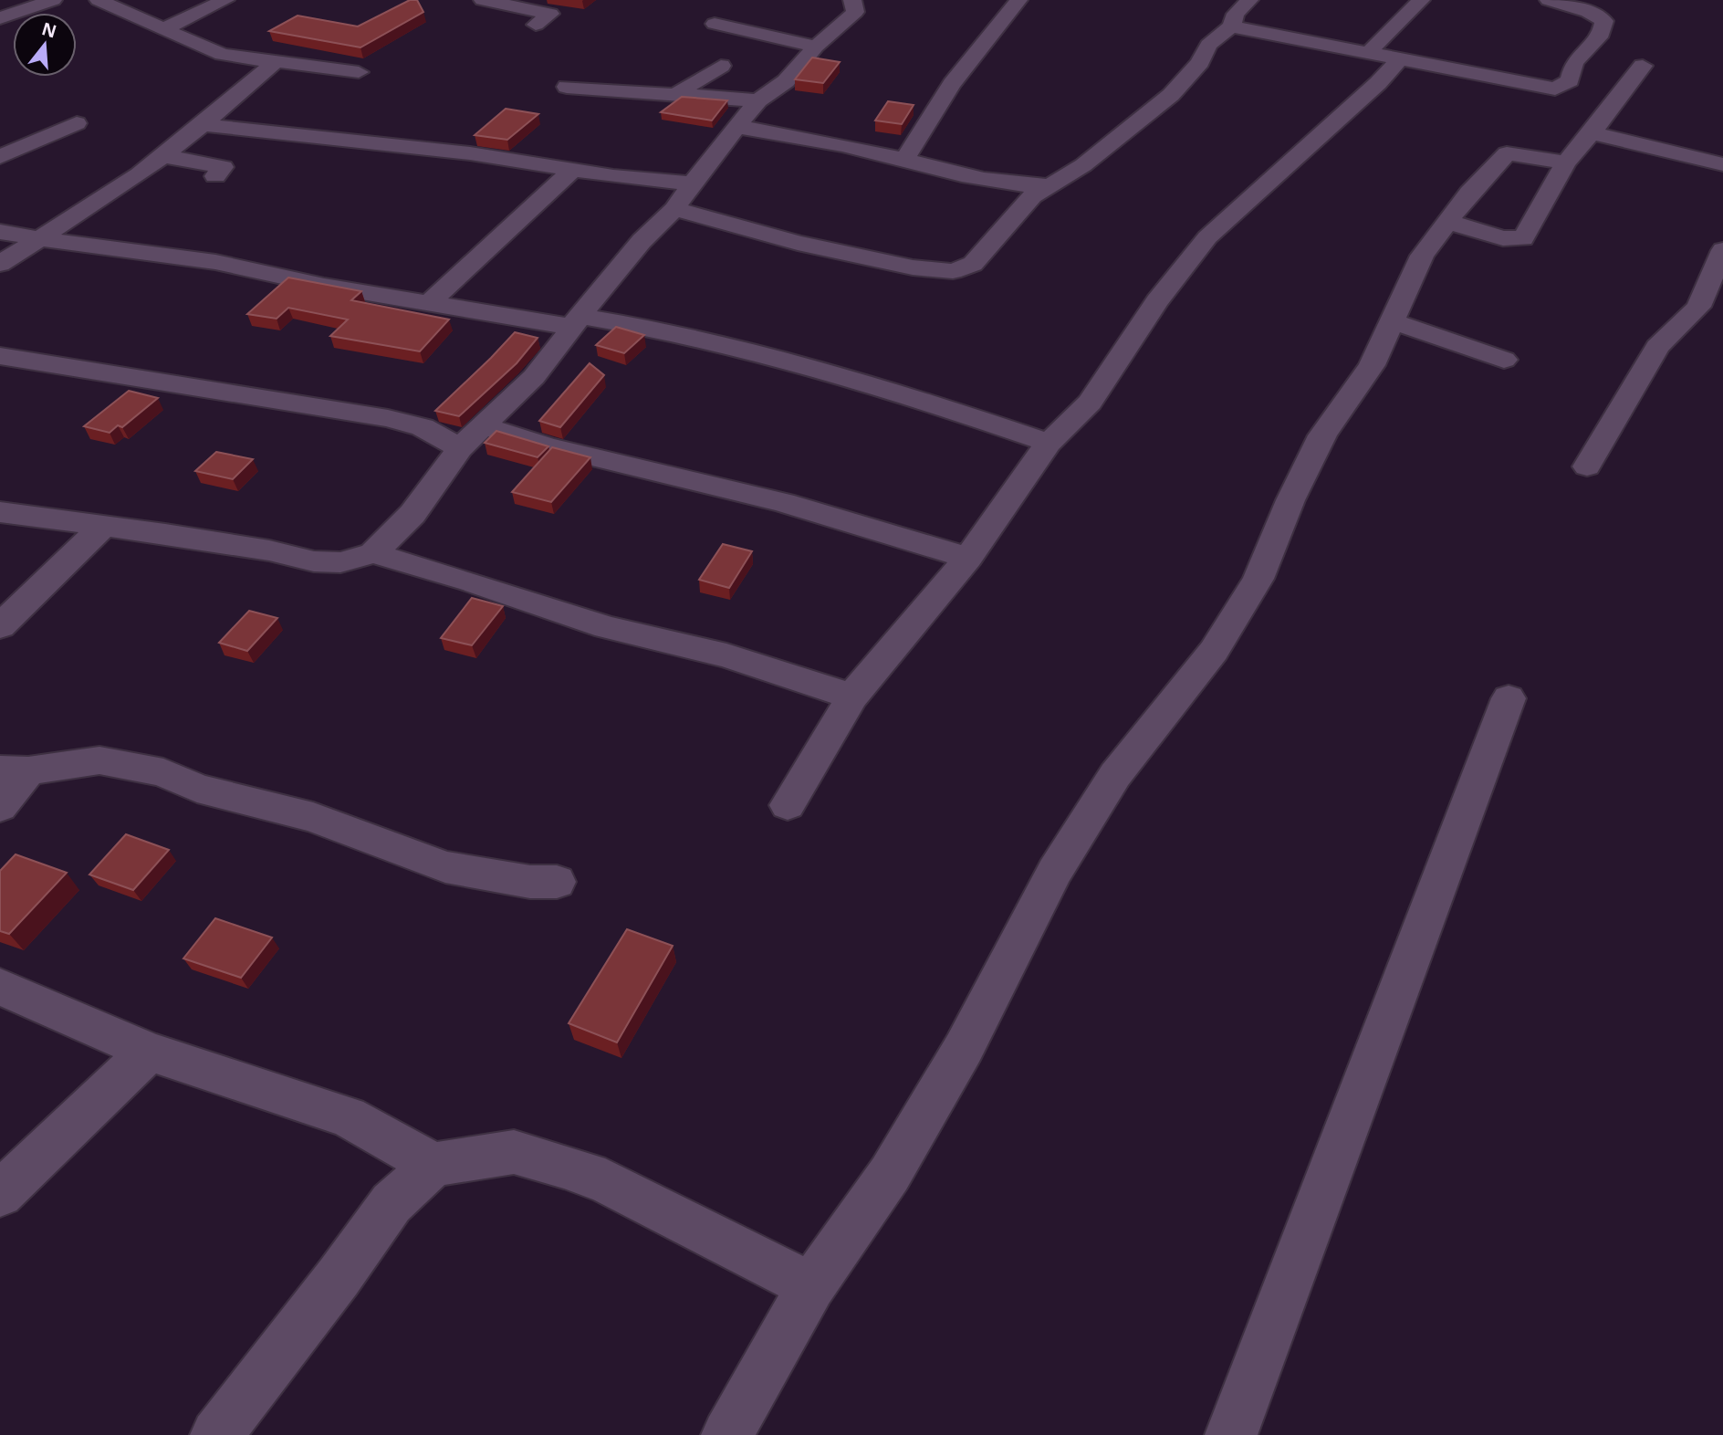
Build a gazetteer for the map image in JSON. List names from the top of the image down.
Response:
{
  "north": "top"
}
